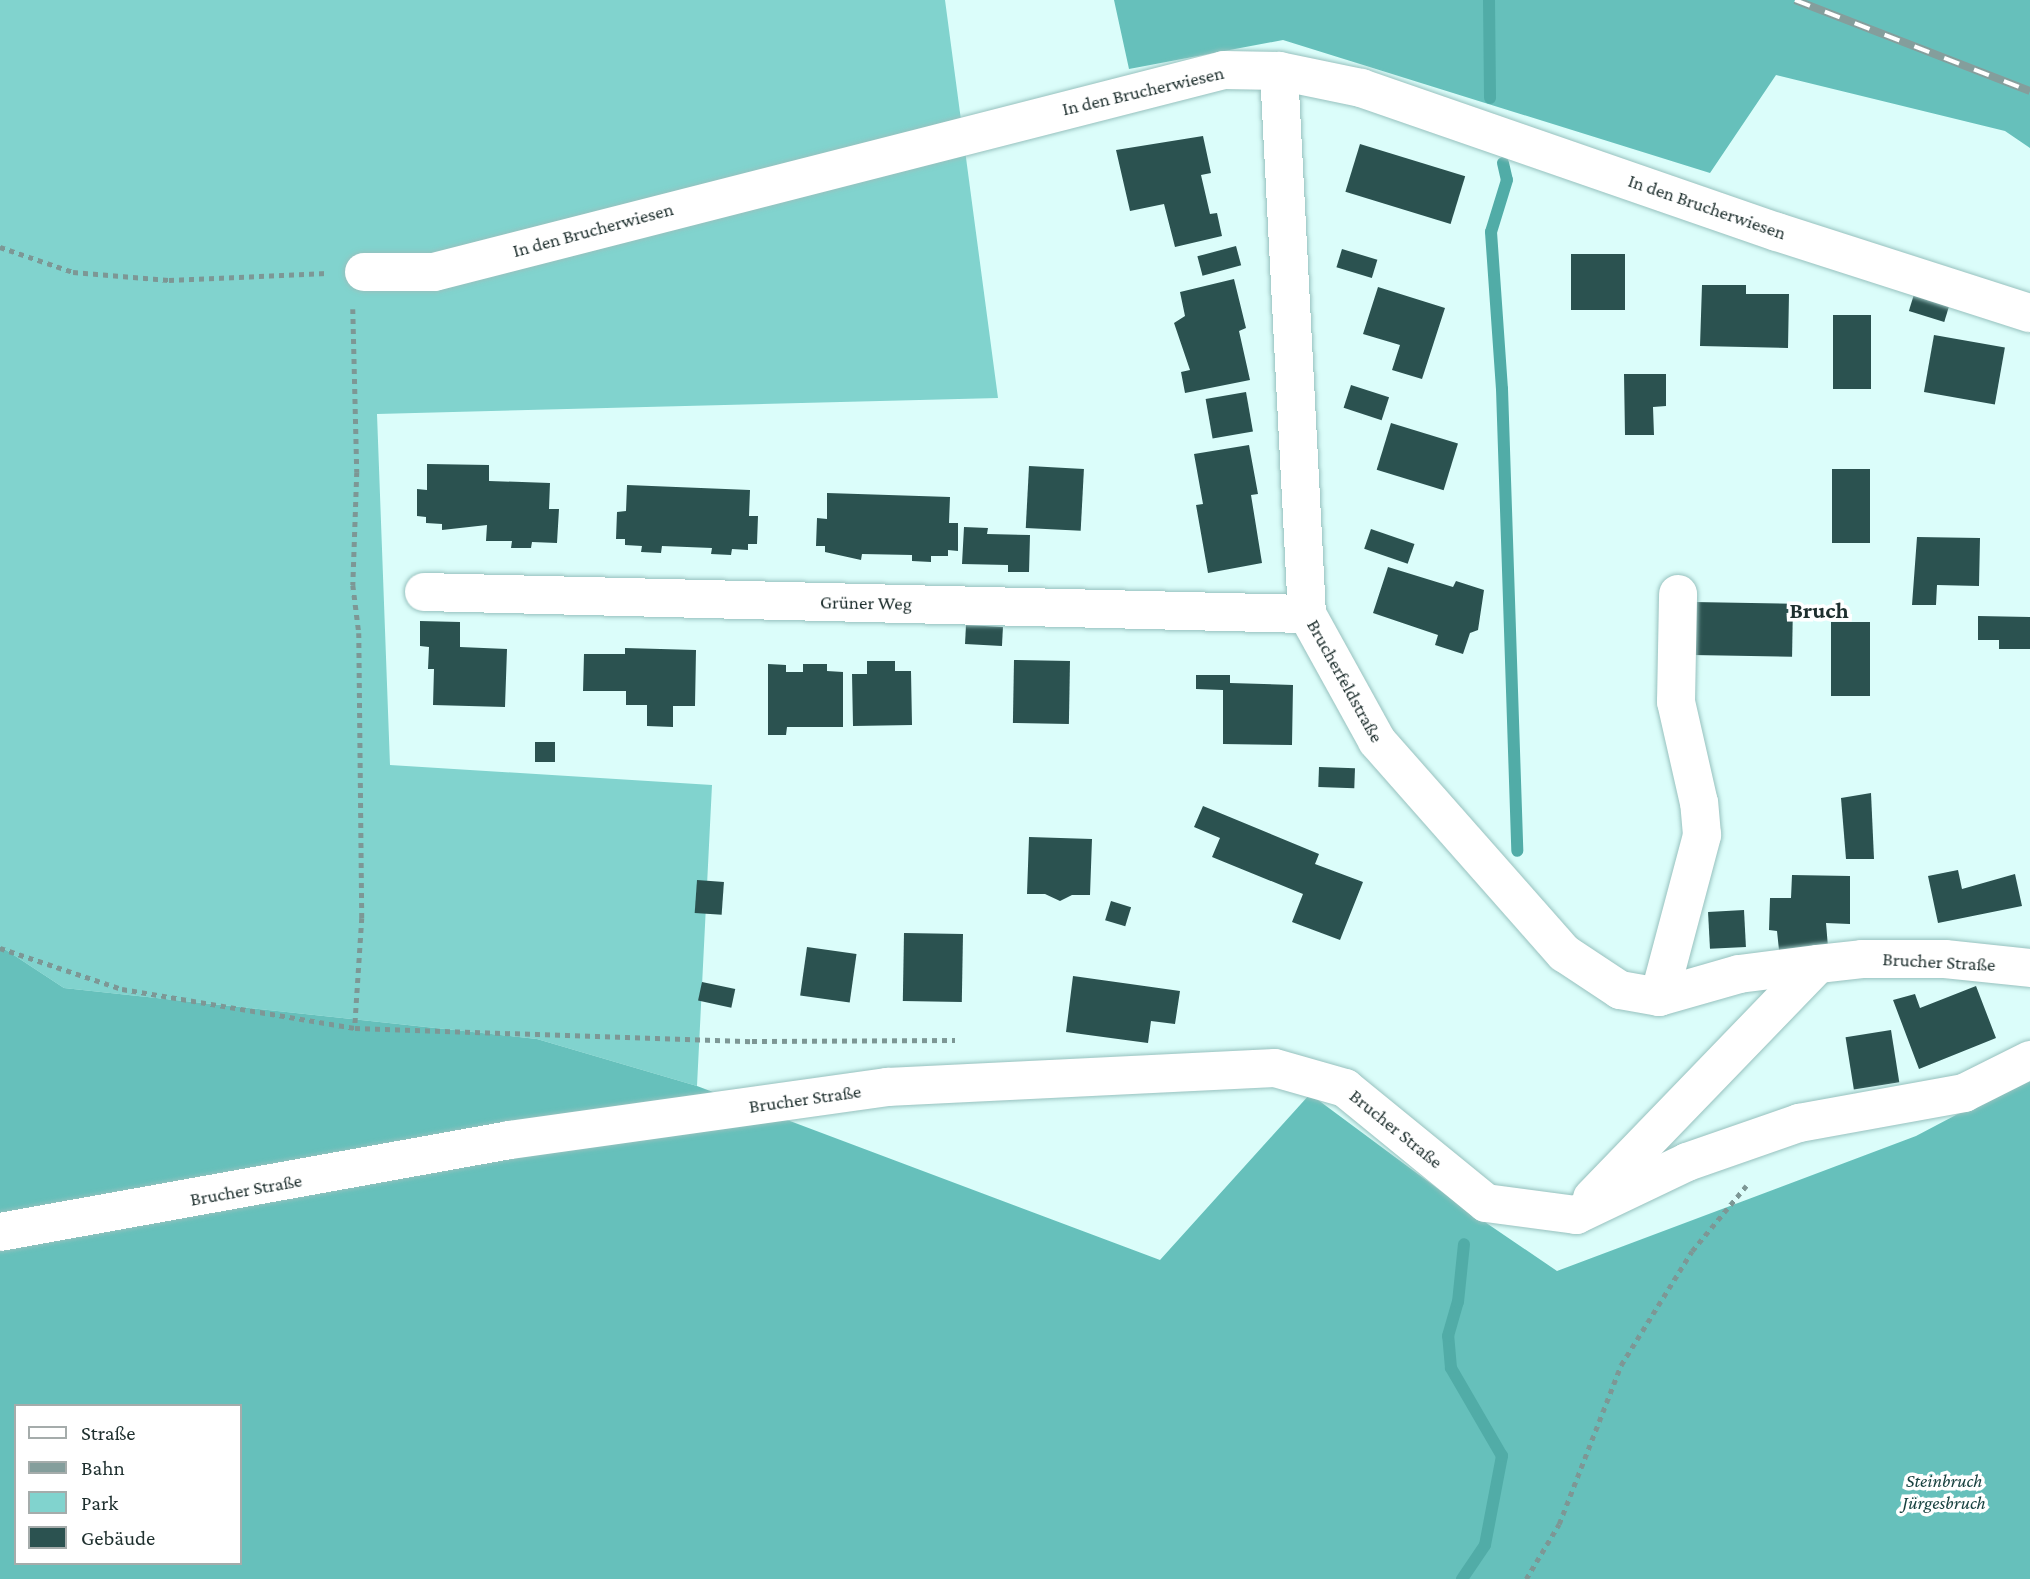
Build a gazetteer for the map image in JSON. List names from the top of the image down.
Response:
{
  "streets": {
    "street": [
      "In den Brucherwiesen",
      "Grüner Weg",
      "Brucherfeldstraße",
      "Brucher Straße"
    ]
  },
  "crossings": [
    ["In den Brucherwiesen", "Brucherfeldstraße"],
    ["Grüner Weg", "Brucherfeldstraße"],
    ["Brucherfeldstraße", "Brucher Straße"]
  ],
  "districts": ["Bruch"],
  "parks": ["Steinbruch Jürgesbruch"],
  "legend": [
    "Straße",
    "Bahn",
    "Park",
    "Gebäude"
  ]
}
